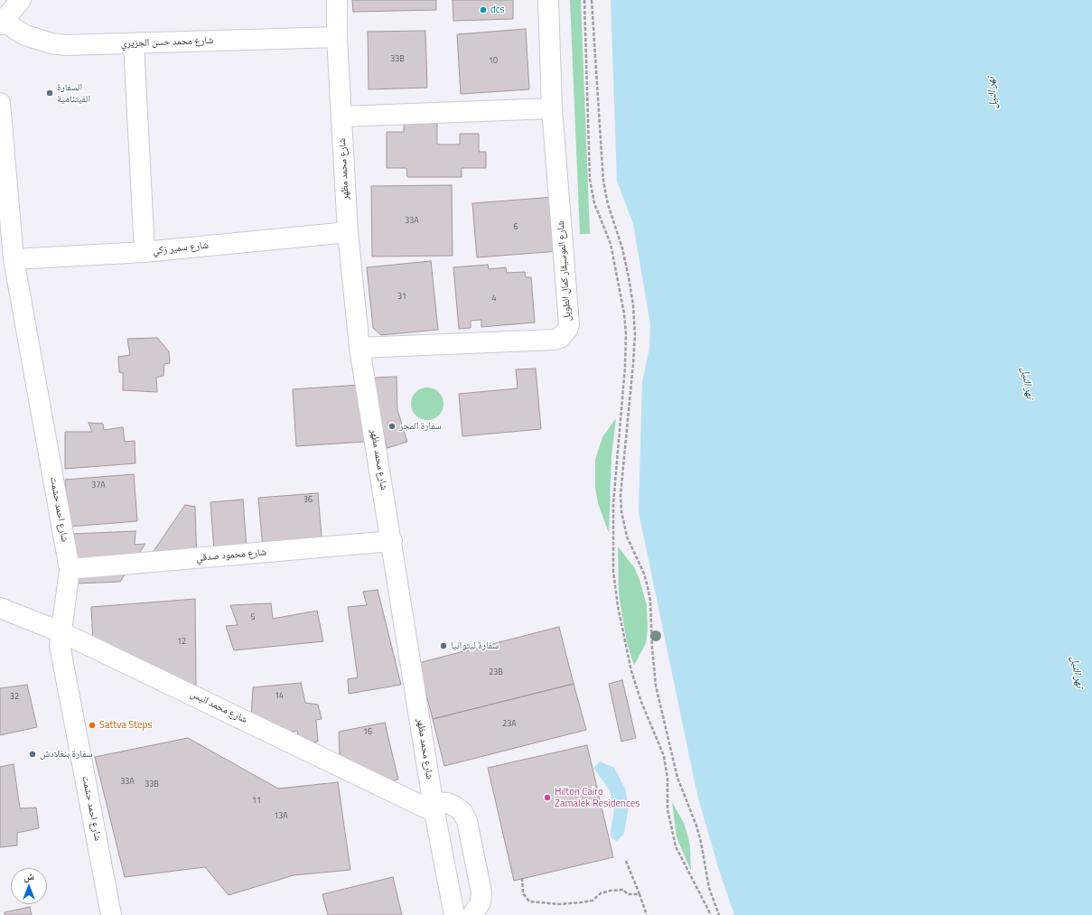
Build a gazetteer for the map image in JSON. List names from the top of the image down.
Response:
{
  "streets": {
    "street": [
      "شارع محمد حسن الجزيري",
      "شارع محمد مظهر",
      "شارع سمير زكي",
      "شارع الموسيقار كمال الطويل",
      "شارع احمد حشمت",
      "شارع محمود صدقي",
      "شارع محمد انيس"
    ]
  },
  "crossings": [
    ["شارع محمد حسن الجزيري", "شارع محمد مظهر"],
    ["شارع محمد مظهر", "شارع سمير زكي"],
    ["شارع محمد مظهر", "شارع الموسيقار كمال الطويل"],
    ["شارع محمد مظهر", "شارع محمود صدقي"],
    ["شارع محمد مظهر", "شارع محمد انيس"],
    ["شارع سمير زكي", "شارع احمد حشمت"],
    ["شارع احمد حشمت", "شارع محمود صدقي"],
    ["شارع احمد حشمت", "شارع محمد انيس"]
  ],
  "water": ["نهر النيل"],
  "places": [
    "dcs",
    "السفارة الفيتنامية",
    "سفارة المجر",
    "سفارة ليتوانيا",
    "Sattva Steps",
    "سفارة بنغلادش",
    "Hilton Cairo Zamalek Residences"
  ],
  "house_numbers": [
    "33B",
    "10",
    "33A",
    "6",
    "31",
    "4",
    "37A",
    "36",
    "5",
    "12",
    "23B",
    "14",
    "32",
    "23A",
    "16",
    "33A",
    "33B",
    "11",
    "13A"
  ],
  "north": "top"
}
